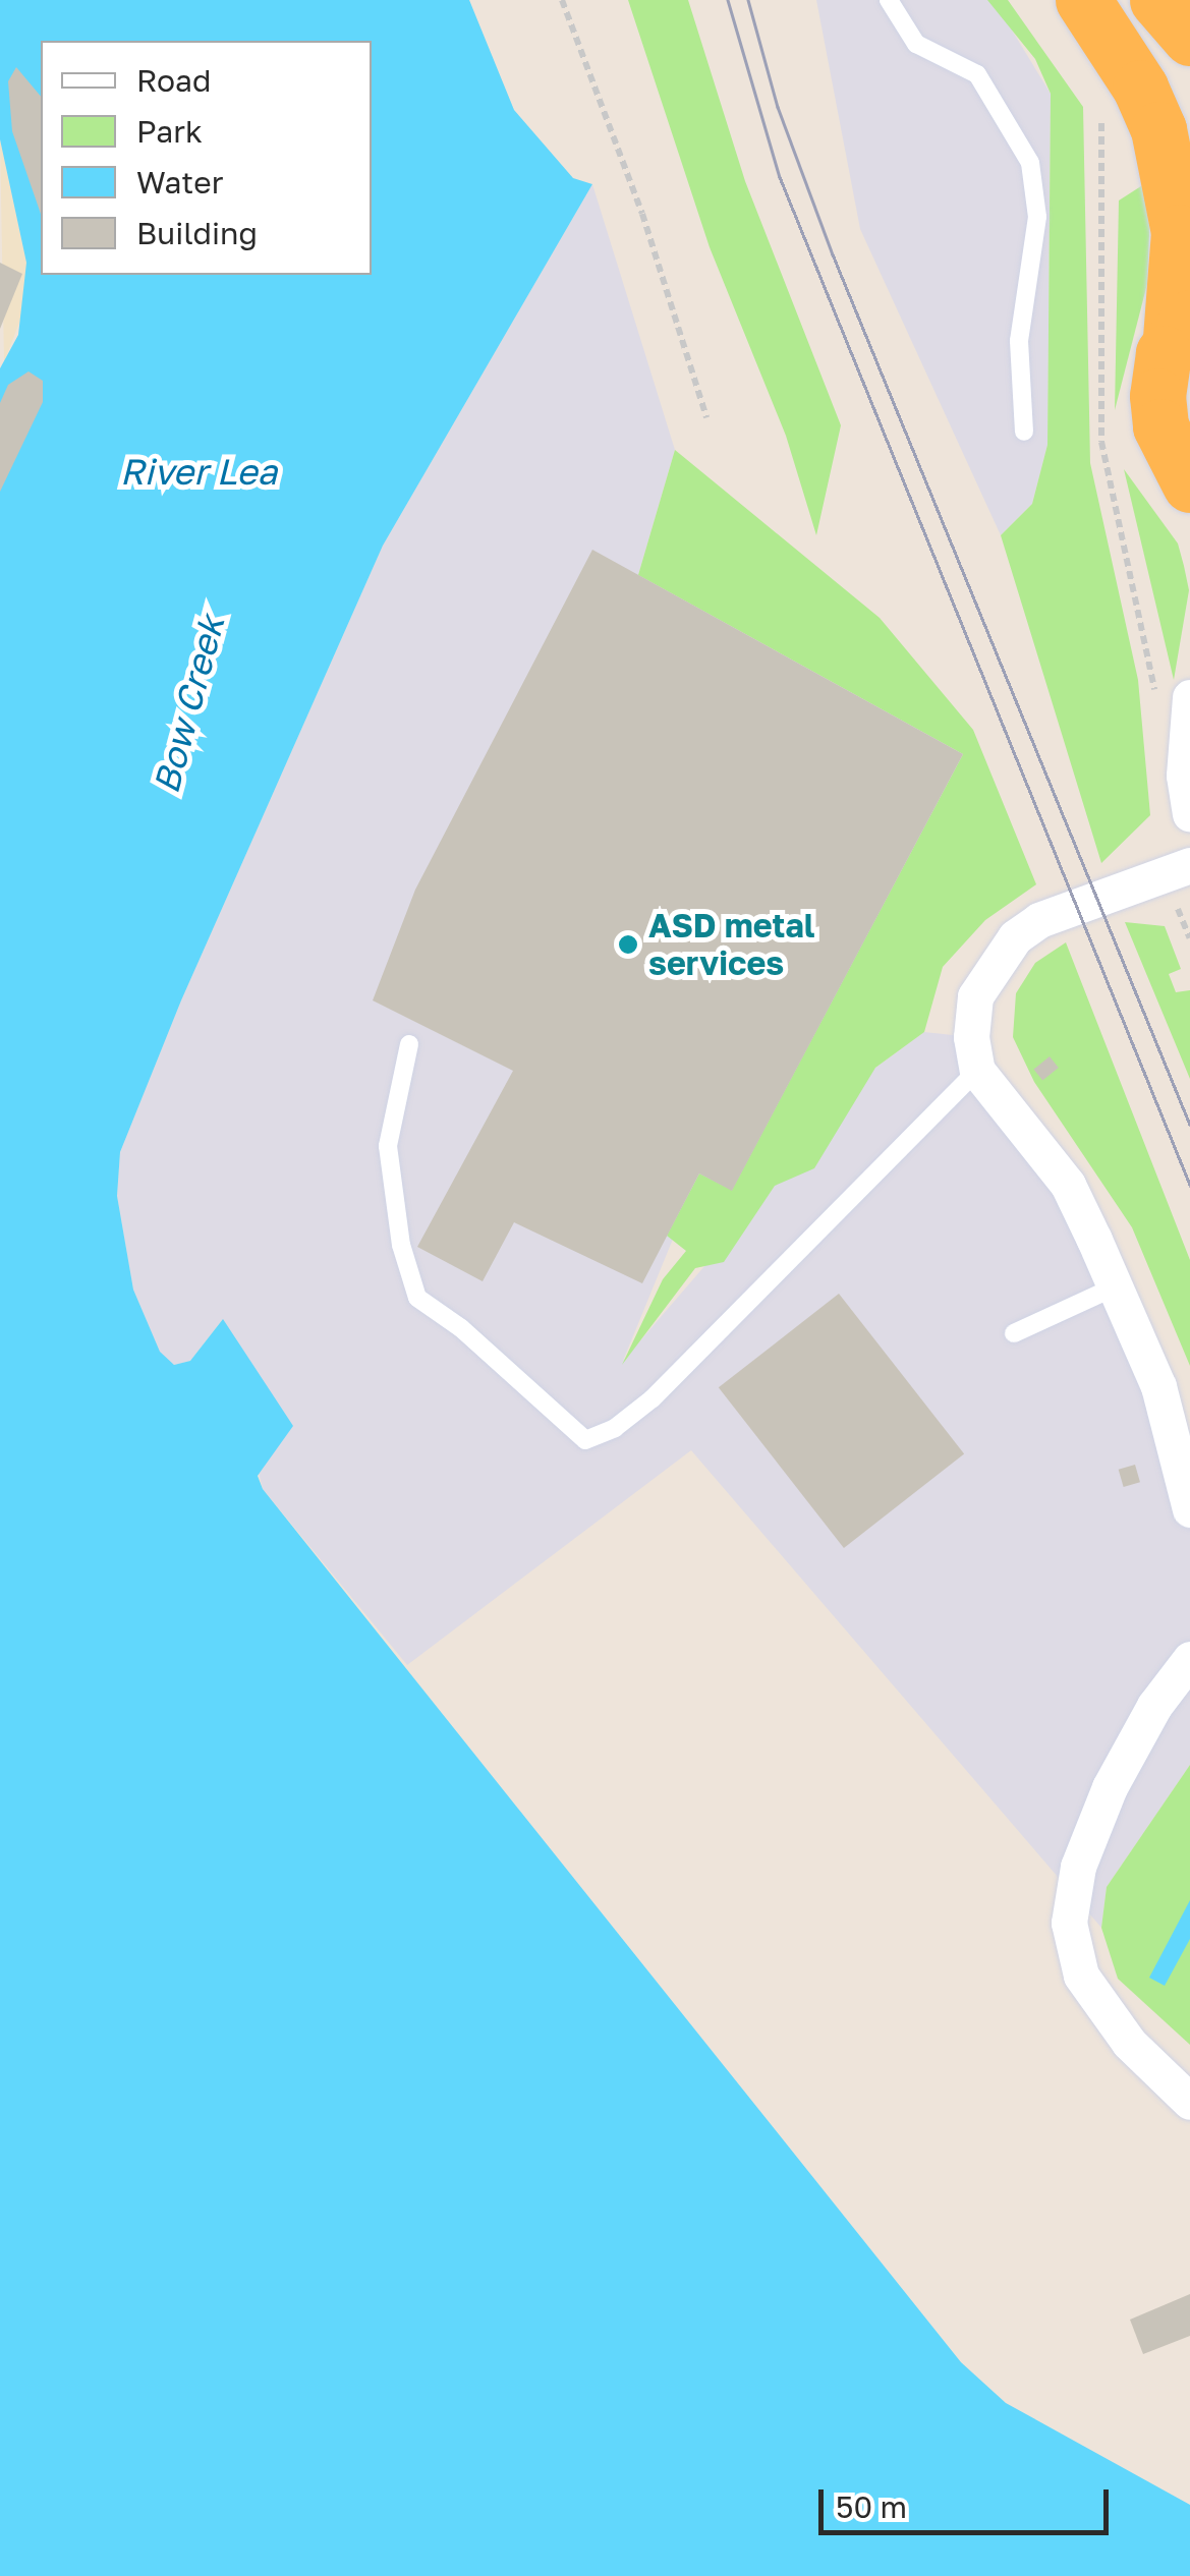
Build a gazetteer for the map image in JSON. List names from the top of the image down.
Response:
{
  "water": ["River Lea", "Bow Creek"],
  "places": ["ASD metal services"],
  "legend": [
    "Road",
    "Park",
    "Water",
    "Building"
  ],
  "scale_bar": "50 m"
}
